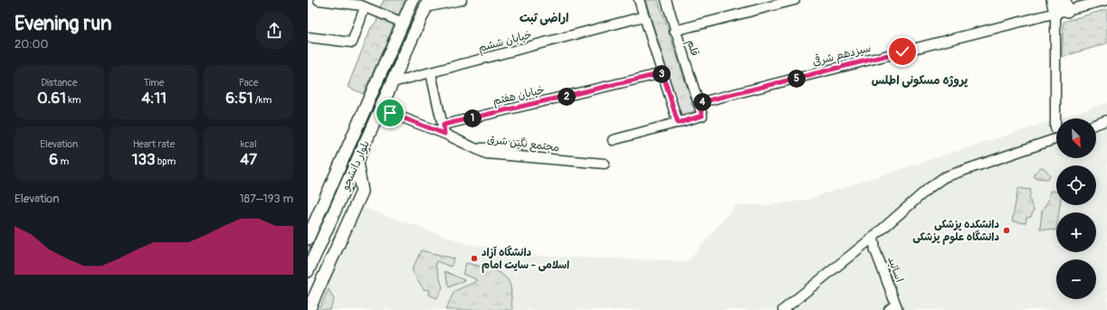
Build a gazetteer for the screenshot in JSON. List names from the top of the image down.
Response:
{
  "streets": {
    "main road": ["بلوار دانشجو"],
    "street": [
      "خیابان ششم",
      "قلم",
      "سیزدهم شرقی",
      "خیابان هفتم",
      "مجتمع نگین شرق",
      "اساتید"
    ]
  },
  "crossings": [
    ["خیابان ششم", "بلوار دانشجو"],
    ["قلم", "سیزدهم شرقی"],
    ["خیابان هفتم", "مجتمع نگین شرق"],
    ["مجتمع نگین شرق", "بلوار دانشجو"]
  ],
  "districts": ["اراضی ثبت", "پروژه مسکونی اطلس"],
  "places": ["دانشکده پزشکی دانشگاه علوم پزشکی", "دانشگاه آزاد اسلامی - سایت امام"],
  "north": "bottom right",
  "page": {
    "heading": ["Evening run", "20:00"],
    "stats": [
      ["Distance", "0.61 km"],
      ["Time", "4:11"],
      ["Pace", "6:51 /km"],
      ["Elevation", "6 m"],
      ["Heart rate", "133 bpm"],
      ["kcal", "47"]
    ],
    "pins": [
      "3",
      "5",
      "2",
      "4",
      "1"
    ],
    "map_buttons": ["+", "−"],
    "chart": ["Elevation", "187–193 m"]
  }
}
